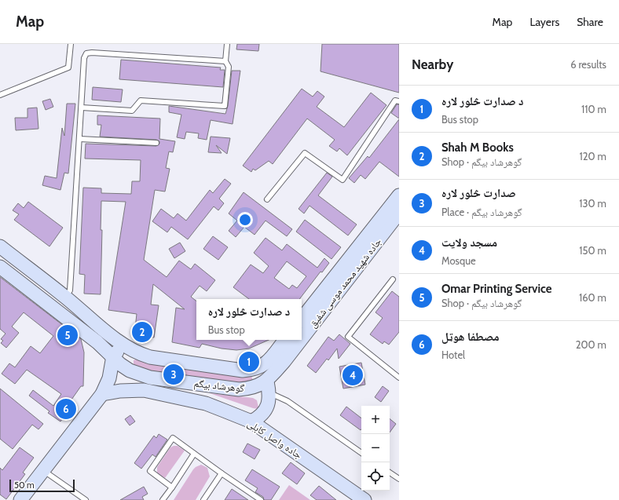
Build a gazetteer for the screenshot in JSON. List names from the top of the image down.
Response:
{
  "streets": {
    "main road": ["جاده شهید محمد موسی شفیق", "گوهرشاد بیگم", "جاده واصل کابلی"]
  },
  "crossings": [
    ["جاده شهید محمد موسی شفیق", "گوهرشاد بیگم"]
  ],
  "scale_bar": "50 m",
  "page": {
    "header": "Map",
    "nav": ["Map", "Layers", "Share"],
    "heading": ["Nearby", "6 results"],
    "list": [
      {
        "mark": "1",
        "name": "د صدارت څلور لاره",
        "note": "Bus stop",
        "value": "110 m"
      },
      {
        "mark": "2",
        "name": "Shah M Books",
        "note": "Shop · گوهرشاد بیگم",
        "value": "120 m"
      },
      {
        "mark": "3",
        "name": "صدارت څلور لاره",
        "note": "Place · گوهرشاد بیگم",
        "value": "130 m"
      },
      {
        "mark": "4",
        "name": "مسجد ولایت",
        "note": "Mosque",
        "value": "150 m"
      },
      {
        "mark": "5",
        "name": "Omar Printing Service",
        "note": "Shop · گوهرشاد بیگم",
        "value": "160 m"
      },
      {
        "mark": "6",
        "name": "مصطفا هوټل",
        "note": "Hotel",
        "value": "200 m"
      }
    ],
    "popup": ["د صدارت څلور لاره", "Bus stop"],
    "pins": [
      "2",
      "5",
      "1",
      "3",
      "4",
      "6"
    ],
    "map_buttons": ["+", "−"],
    "scale": "50 m"
  }
}
